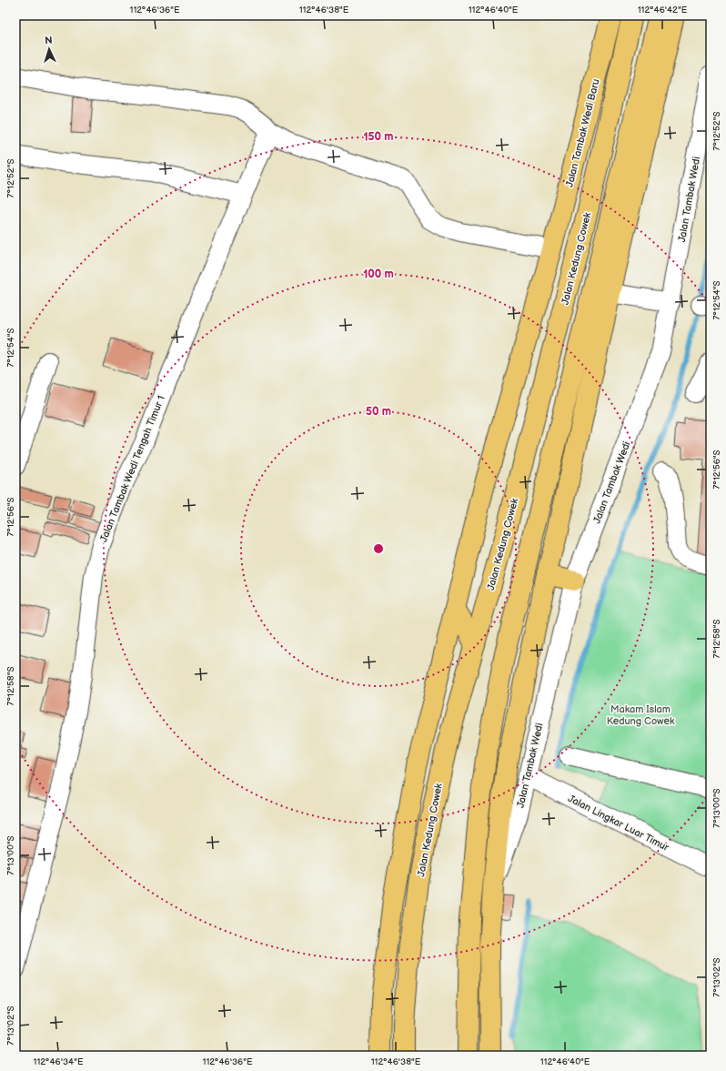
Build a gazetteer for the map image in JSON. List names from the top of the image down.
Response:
{
  "streets": {
    "main road": ["Jalan Tambak Wedi Baru", "Jalan Kedung Cowek"],
    "street": ["Jalan Tambak Wedi", "Jalan Tambak Wedi Tengah Timur 1", "Jalan Lingkar Luar Timur"]
  },
  "crossings": [
    ["Jalan Tambak Wedi", "Jalan Lingkar Luar Timur"]
  ],
  "parks": ["Makam Islam Kedung Cowek"],
  "north": "top",
  "coordinates": [
    "112°46'36\"E",
    "112°46'38\"E",
    "112°46'40\"E",
    "112°46'42\"E",
    "7°12'52\"S",
    "7°12'54\"S",
    "7°12'56\"S",
    "7°12'58\"S",
    "7°13'00\"S",
    "7°13'02\"S",
    "112°46'34\"E"
  ],
  "rings": ["150 m", "100 m", "50 m"]
}
